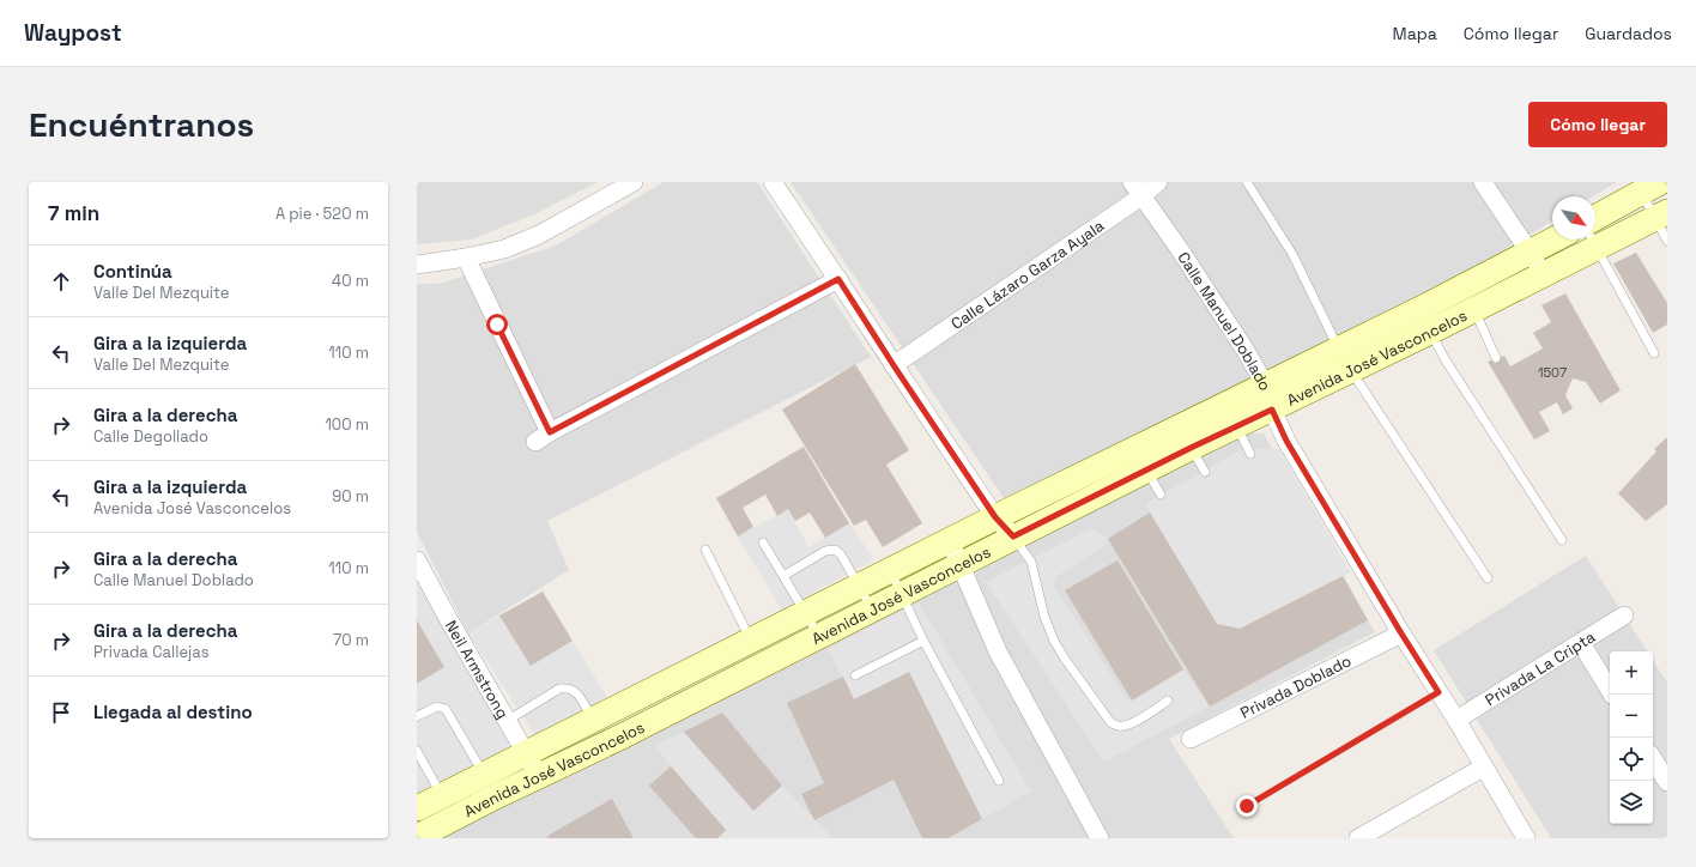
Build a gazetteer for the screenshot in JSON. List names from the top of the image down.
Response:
{
  "streets": {
    "main road": ["Avenida José Vasconcelos"],
    "street": [
      "Calle Lázaro Garza Ayala",
      "Calle Manuel Doblado",
      "Privada La Cripta",
      "Neil Armstrong",
      "Privada Doblado"
    ]
  },
  "crossings": [
    ["Calle Lázaro Garza Ayala", "Calle Manuel Doblado"],
    ["Calle Manuel Doblado", "Avenida José Vasconcelos"],
    ["Calle Manuel Doblado", "Privada La Cripta"],
    ["Calle Manuel Doblado", "Privada Doblado"],
    ["Avenida José Vasconcelos", "Neil Armstrong"]
  ],
  "house_numbers": ["1507"],
  "north": "bottom right",
  "page": {
    "header": "Waypost",
    "nav": ["Mapa", "Cómo llegar", "Guardados"],
    "buttons": "Cómo llegar",
    "title": "Encuéntranos",
    "heading": ["7 min", "A pie · 520 m"],
    "list": [
      ["Continúa", "Valle Del Mezquite", "40 m"],
      ["Gira a la izquierda", "Valle Del Mezquite", "110 m"],
      ["Gira a la derecha", "Calle Degollado", "100 m"],
      ["Gira a la izquierda", "Avenida José Vasconcelos", "90 m"],
      ["Gira a la derecha", "Calle Manuel Doblado", "110 m"],
      ["Gira a la derecha", "Privada Callejas", "70 m"],
      "Llegada al destino"
    ],
    "map_buttons": ["+", "−"]
  }
}
